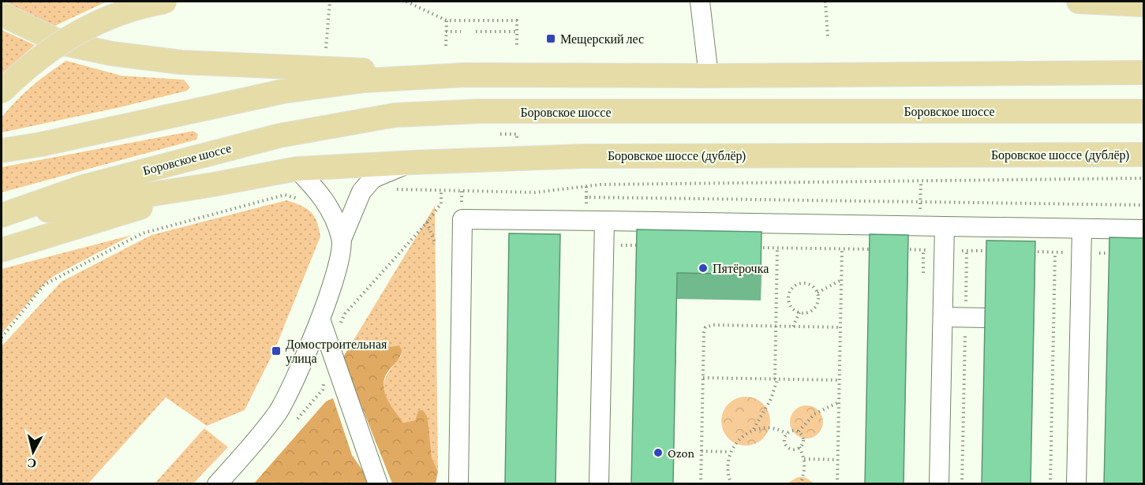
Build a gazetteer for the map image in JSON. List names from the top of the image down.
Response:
{
  "streets": {
    "main road": ["Боровское шоссе", "Боровское шоссе (дублёр)"]
  },
  "places": {
    "transit": ["Мещерский лес", "Домостроительная улица"],
    "other": ["Пятёрочка", "Ozon"]
  },
  "north": "bottom"
}
